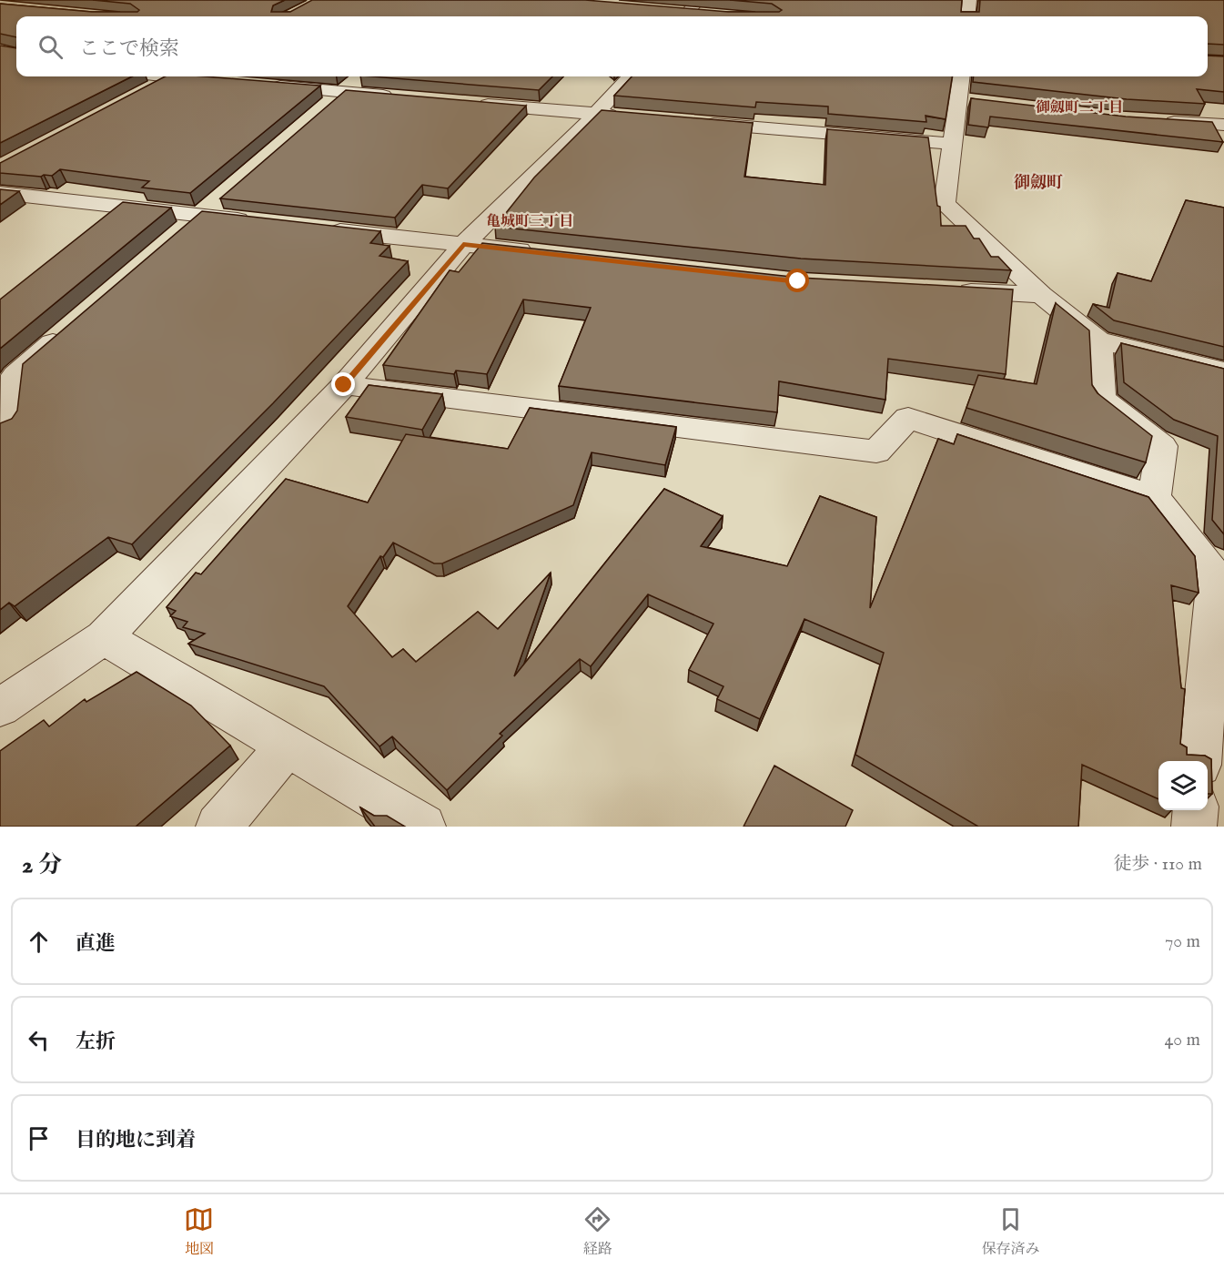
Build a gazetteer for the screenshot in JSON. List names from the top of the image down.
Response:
{
  "districts": ["御劔町二丁目", "御劔町", "亀城町三丁目"],
  "page": {
    "search": "ここで検索",
    "heading": ["2 分", "徒歩 · 110 m"],
    "list": [
      ["直進", "70 m"],
      ["左折", "40 m"],
      "目的地に到着"
    ],
    "nav": ["地図", "経路", "保存済み"]
  }
}
